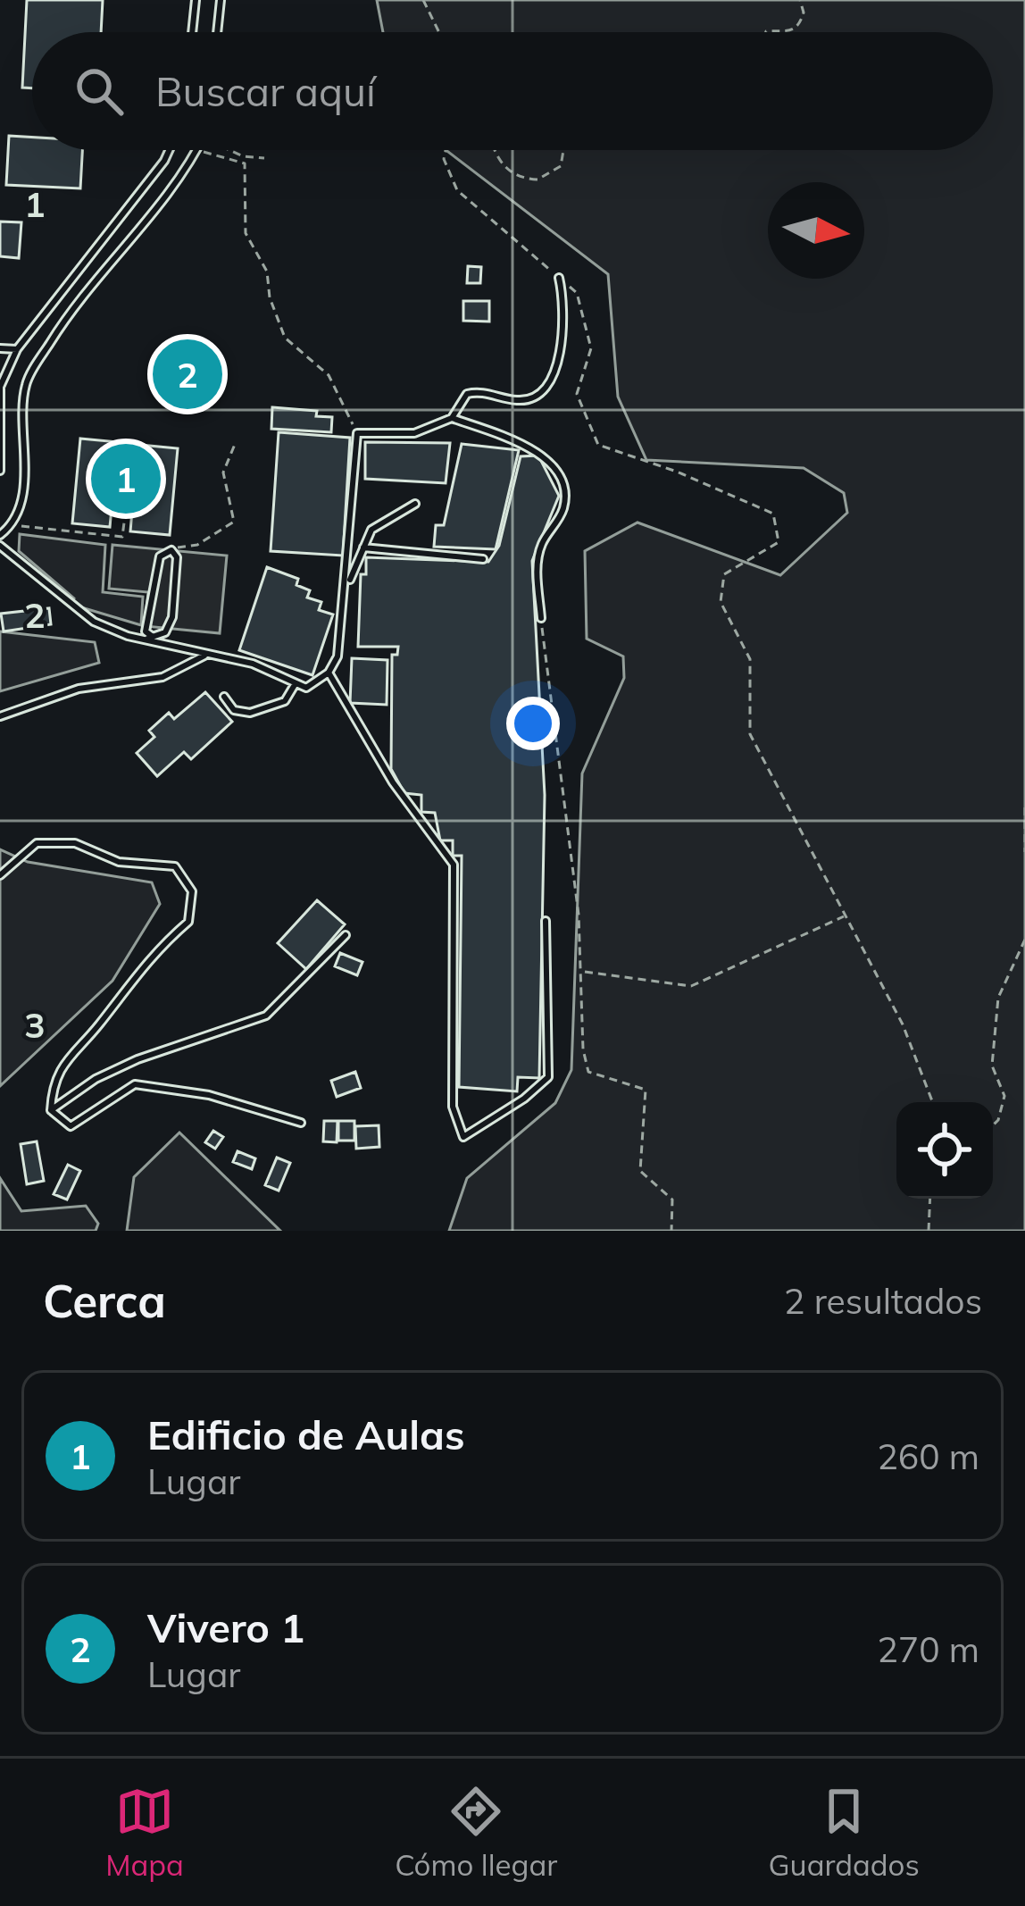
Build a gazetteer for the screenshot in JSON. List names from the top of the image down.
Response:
{
  "north": "right",
  "page": {
    "search": "Buscar aquí",
    "pins": ["2", "1"],
    "heading": ["Cerca", "2 resultados"],
    "list": [
      {
        "mark": "1",
        "name": "Edificio de Aulas",
        "note": "Lugar",
        "value": "260 m"
      },
      {
        "mark": "2",
        "name": "Vivero 1",
        "note": "Lugar",
        "value": "270 m"
      }
    ],
    "nav": ["Mapa", "Cómo llegar", "Guardados"]
  },
  "grid": {
    "rows": ["1", "2", "3"]
  }
}
